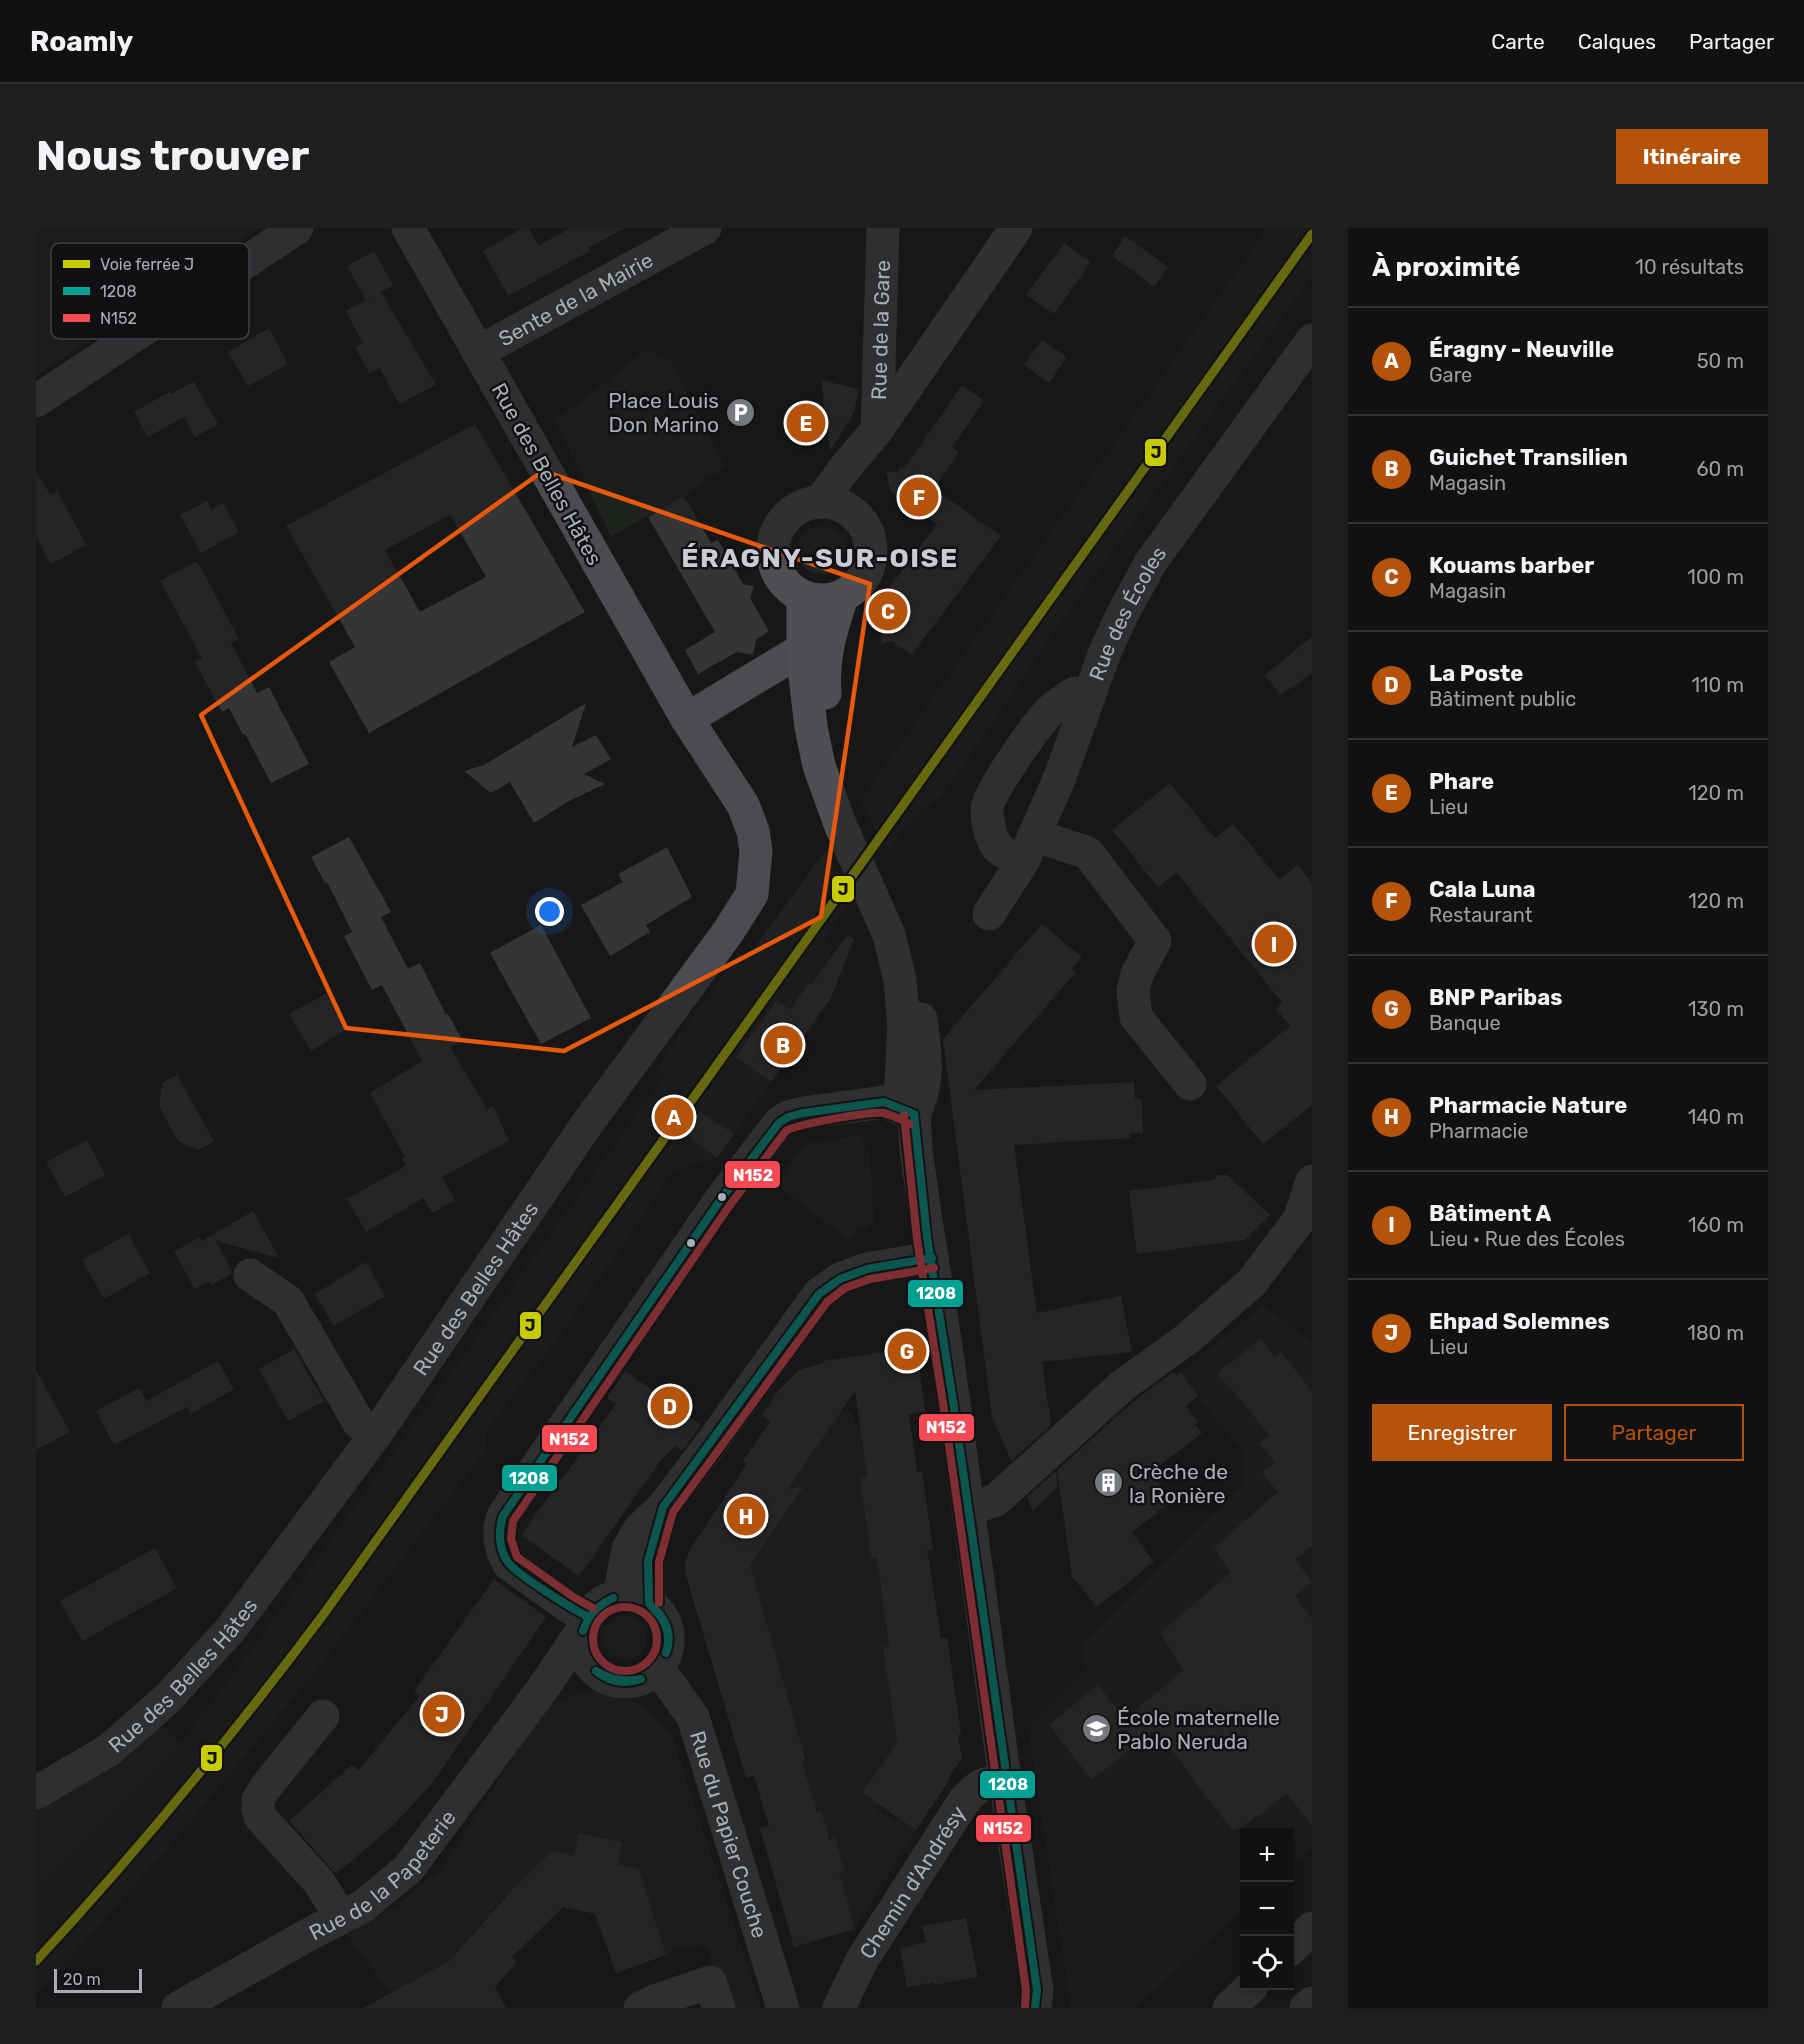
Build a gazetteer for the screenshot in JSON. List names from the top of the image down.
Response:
{
  "streets": {
    "street": [
      "Sente de la Mairie",
      "Rue de la Gare",
      "Rue des Belles Hâtes",
      "Rue des Écoles",
      "Rue du Papier Couche",
      "Rue de la Papeterie",
      "Chemin d'Andrésy"
    ]
  },
  "crossings": [
    ["Sente de la Mairie", "Rue des Belles Hâtes"],
    ["Rue du Papier Couche", "Rue de la Papeterie"]
  ],
  "districts": ["ÉRAGNY-SUR-OISE"],
  "places": {
    "parking": ["Place Louis Don Marino"],
    "building": ["Crèche de la Ronière"],
    "school or university": ["École maternelle Pablo Neruda"]
  },
  "lines": ["rail line J", "transit line 1208", "transit line N152"],
  "legend": ["Voie ferrée J", "1208", "N152"],
  "scale_bar": "20 m",
  "page": {
    "header": "Roamly",
    "nav": ["Carte", "Calques", "Partager"],
    "buttons": [
      "Itinéraire",
      ["Enregistrer", "Partager"]
    ],
    "title": "Nous trouver",
    "heading": ["À proximité", "10 résultats"],
    "list": [
      {
        "mark": "A",
        "name": "Éragny - Neuville",
        "note": "Gare",
        "value": "50 m"
      },
      {
        "mark": "B",
        "name": "Guichet Transilien",
        "note": "Magasin",
        "value": "60 m"
      },
      {
        "mark": "C",
        "name": "Kouams barber",
        "note": "Magasin",
        "value": "100 m"
      },
      {
        "mark": "D",
        "name": "La Poste",
        "note": "Bâtiment public",
        "value": "110 m"
      },
      {
        "mark": "E",
        "name": "Phare",
        "note": "Lieu",
        "value": "120 m"
      },
      {
        "mark": "F",
        "name": "Cala Luna",
        "note": "Restaurant",
        "value": "120 m"
      },
      {
        "mark": "G",
        "name": "BNP Paribas",
        "note": "Banque",
        "value": "130 m"
      },
      {
        "mark": "H",
        "name": "Pharmacie Nature",
        "note": "Pharmacie",
        "value": "140 m"
      },
      {
        "mark": "I",
        "name": "Bâtiment A",
        "note": "Lieu · Rue des Écoles",
        "value": "160 m"
      },
      {
        "mark": "J",
        "name": "Ehpad Solemnes",
        "note": "Lieu",
        "value": "180 m"
      }
    ],
    "pins": [
      "E",
      "F",
      "C",
      "I",
      "B",
      "A",
      "G",
      "D",
      "H",
      "J"
    ],
    "map_buttons": ["+", "−"],
    "scale": "20 m"
  }
}
